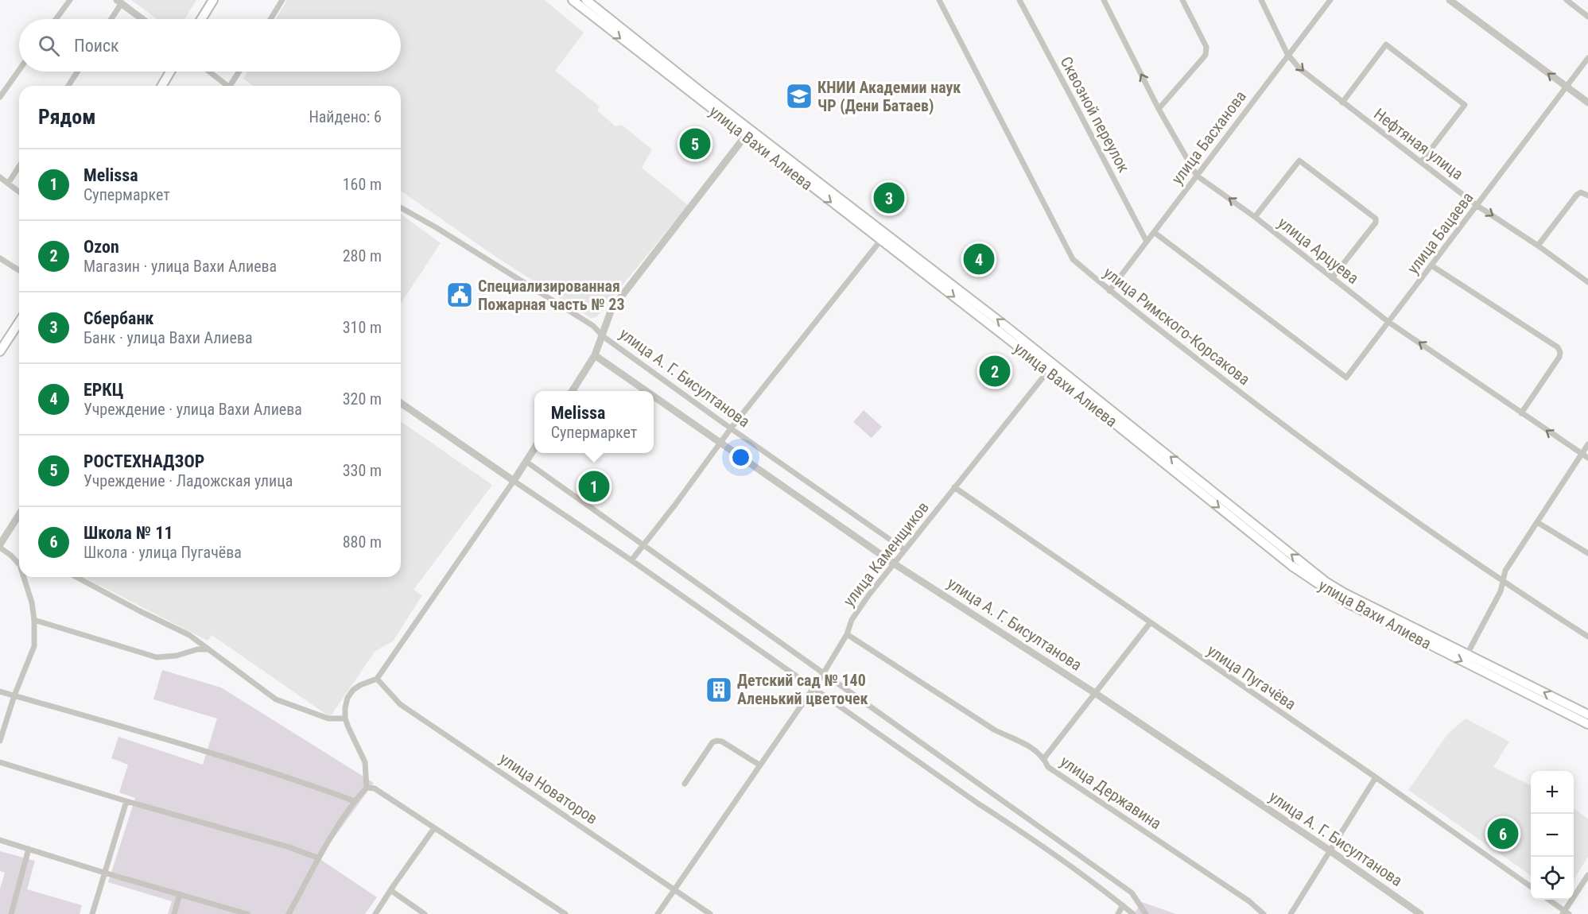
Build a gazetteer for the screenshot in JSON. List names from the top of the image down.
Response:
{
  "streets": {
    "main road": ["улица Вахи Алиева"],
    "street": [
      "Сквозной переулок",
      "улица Басханова",
      "Нефтяная улица",
      "улица Бацаева",
      "улица Арцуева",
      "улица Римского-Корсакова",
      "улица А. Г. Бисултанова",
      "улица Каменщиков",
      "улица Пугачёва",
      "улица Новаторов",
      "улица Державина"
    ]
  },
  "crossings": [
    ["Сквозной переулок", "улица Басханова"],
    ["улица Басханова", "Нефтяная улица"],
    ["улица Басханова", "улица Бацаева"],
    ["улица Басханова", "улица Арцуева"],
    ["улица Басханова", "улица Римского-Корсакова"],
    ["Нефтяная улица", "улица Бацаева"],
    ["улица Вахи Алиева", "улица Каменщиков"],
    ["улица Бацаева", "улица Арцуева"],
    ["улица А. Г. Бисултанова", "улица Каменщиков"],
    ["улица Каменщиков", "улица Пугачёва"],
    ["улица Каменщиков", "улица Новаторов"],
    ["улица Каменщиков", "улица Державина"]
  ],
  "one_way": ["улица Арцуева"],
  "places": {
    "school or university": ["КНИИ Академии наук ЧР (Дени Батаев)"],
    "public building": ["Специализированная Пожарная часть № 23"],
    "building": ["Детский сад № 140 Аленький цветочек"]
  },
  "page": {
    "search": "Поиск",
    "heading": ["Рядом", "Найдено: 6"],
    "pins": [
      "5",
      "3",
      "4",
      "2",
      "1",
      "6"
    ],
    "list": [
      {
        "mark": "1",
        "name": "Melissa",
        "note": "Супермаркет",
        "value": "160 m"
      },
      {
        "mark": "2",
        "name": "Ozon",
        "note": "Магазин · улица Вахи Алиева",
        "value": "280 m"
      },
      {
        "mark": "3",
        "name": "Сбербанк",
        "note": "Банк · улица Вахи Алиева",
        "value": "310 m"
      },
      {
        "mark": "4",
        "name": "ЕРКЦ",
        "note": "Учреждение · улица Вахи Алиева",
        "value": "320 m"
      },
      {
        "mark": "5",
        "name": "РОСТЕХНАДЗОР",
        "note": "Учреждение · Ладожская улица",
        "value": "330 m"
      },
      {
        "mark": "6",
        "name": "Школа № 11",
        "note": "Школа · улица Пугачёва",
        "value": "880 m"
      }
    ],
    "popup": ["Melissa", "Супермаркет"],
    "map_buttons": ["+", "−"]
  }
}
